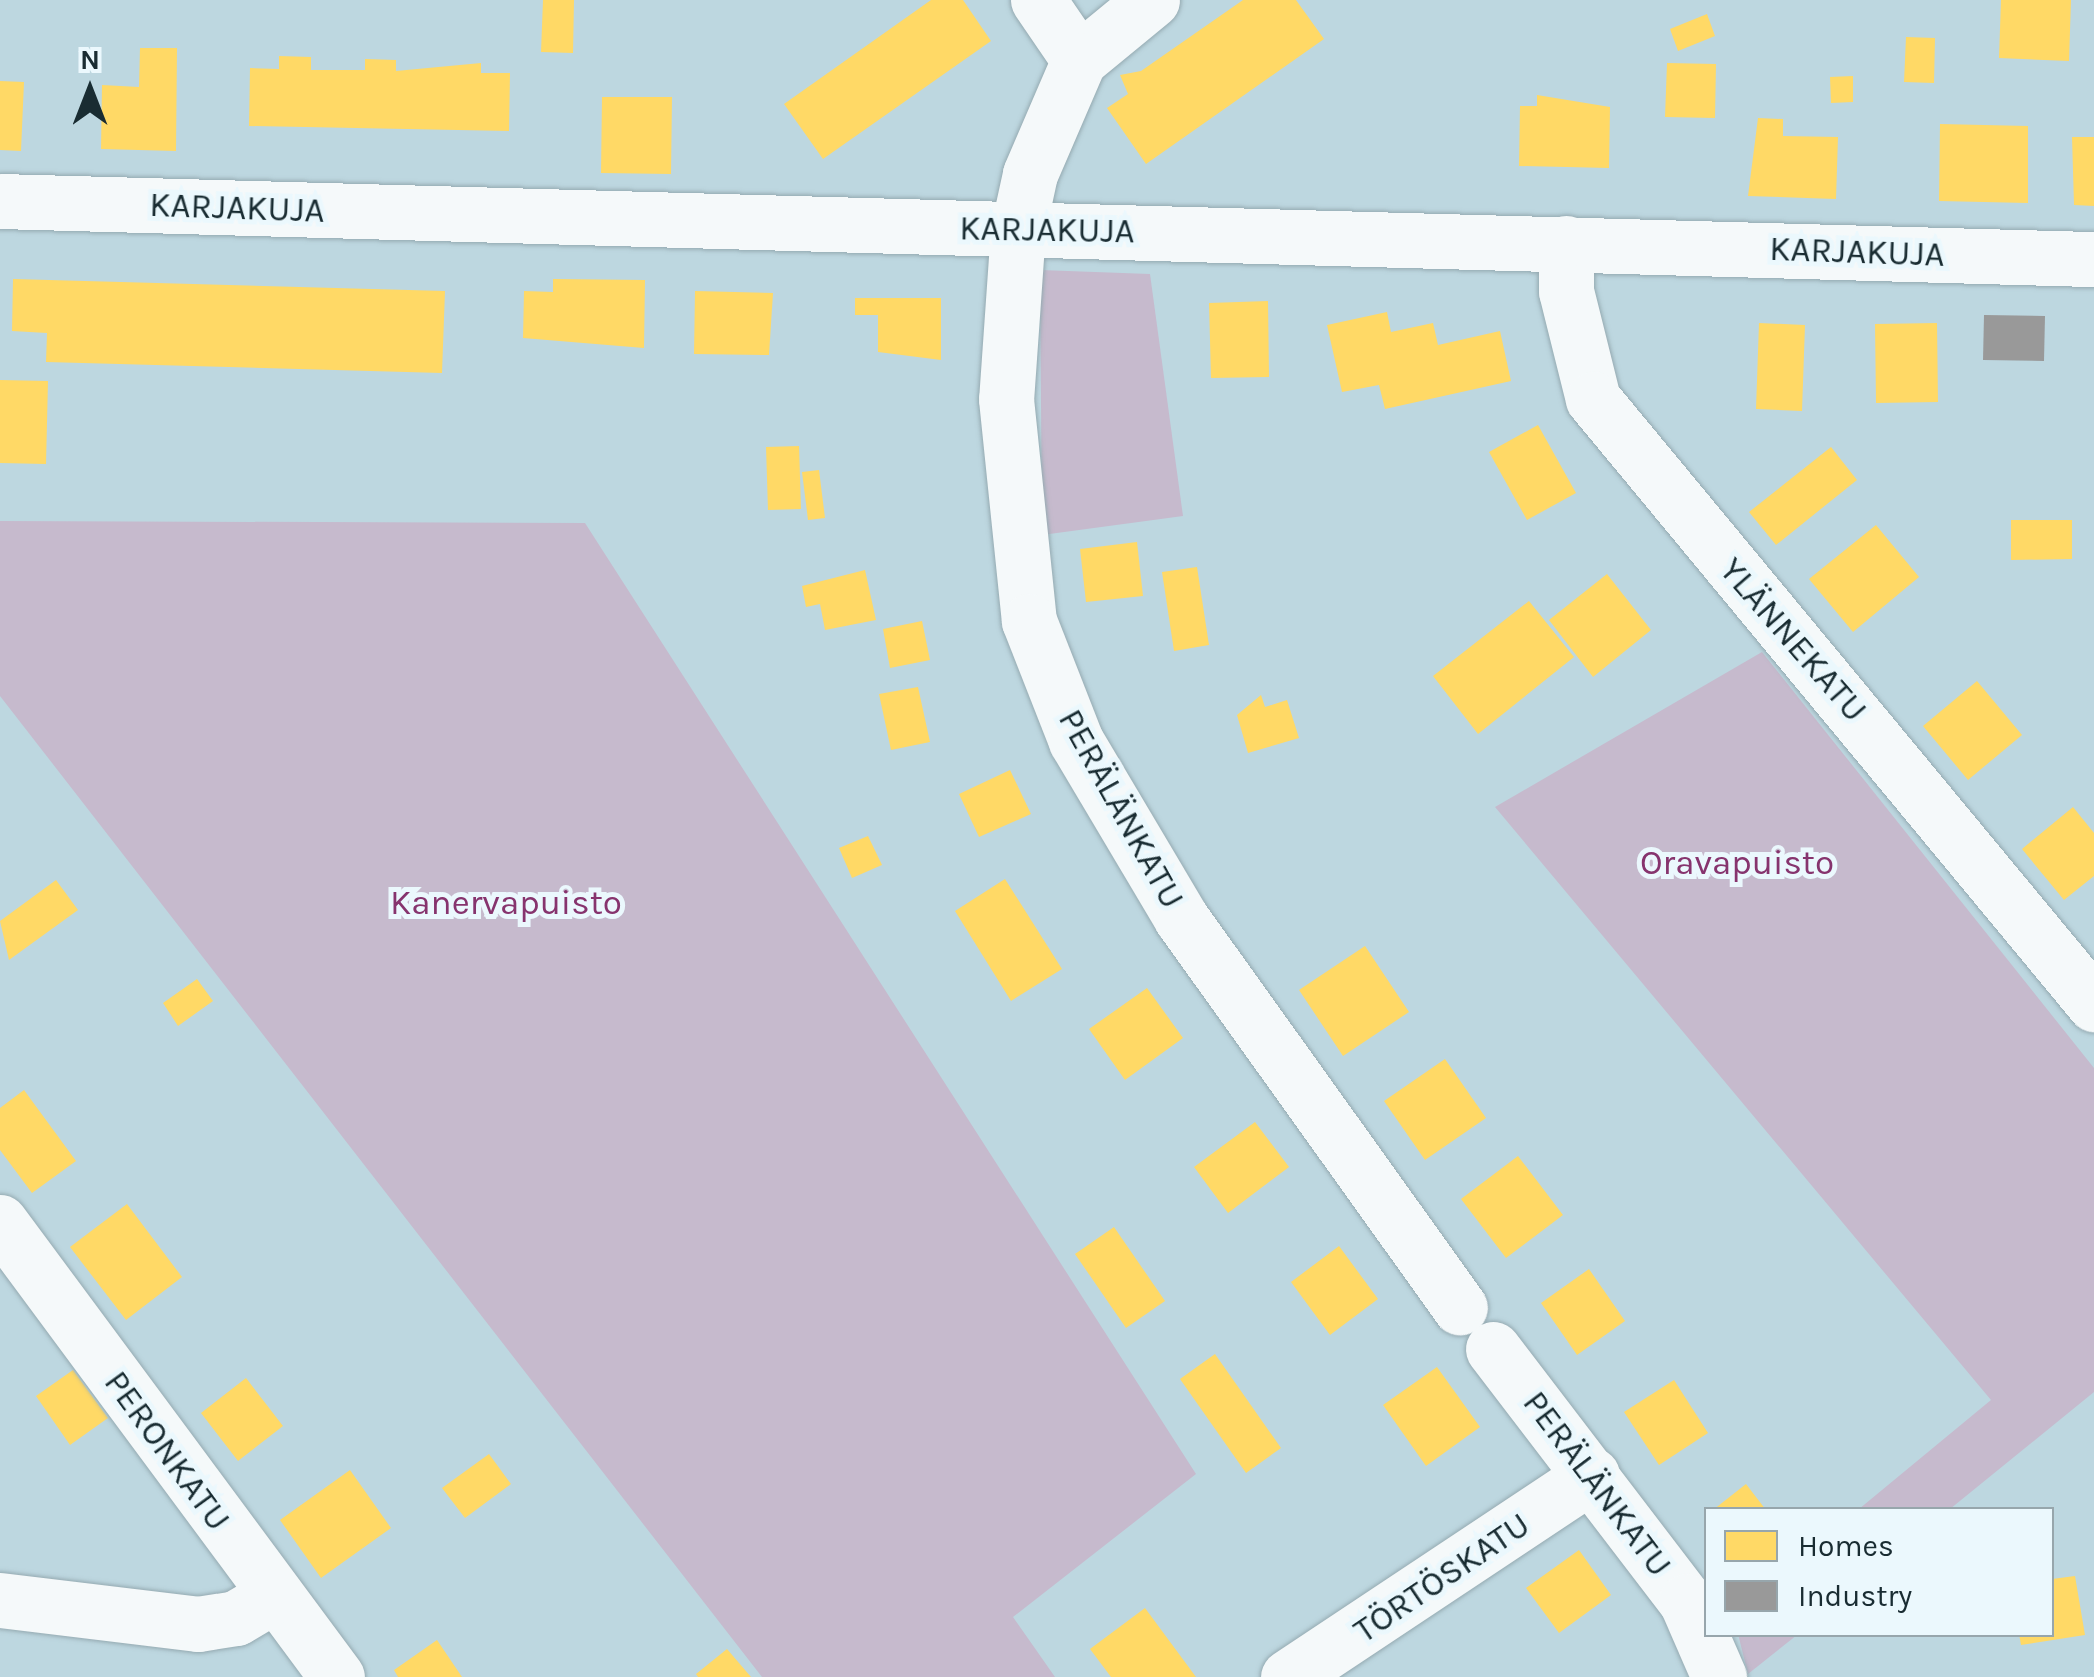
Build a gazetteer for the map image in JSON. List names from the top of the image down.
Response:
{
  "streets": {
    "street": [
      "KARJAKUJA",
      "YLÄNNEKATU",
      "PERÄLÄNKATU",
      "PERONKATU",
      "TÖRTÖSKATU"
    ]
  },
  "crossings": [
    ["KARJAKUJA", "YLÄNNEKATU"],
    ["KARJAKUJA", "PERÄLÄNKATU"],
    ["PERÄLÄNKATU", "TÖRTÖSKATU"]
  ],
  "parks": ["Oravapuisto", "Kanervapuisto"],
  "legend": ["Homes", "Industry"],
  "north": "top"
}
